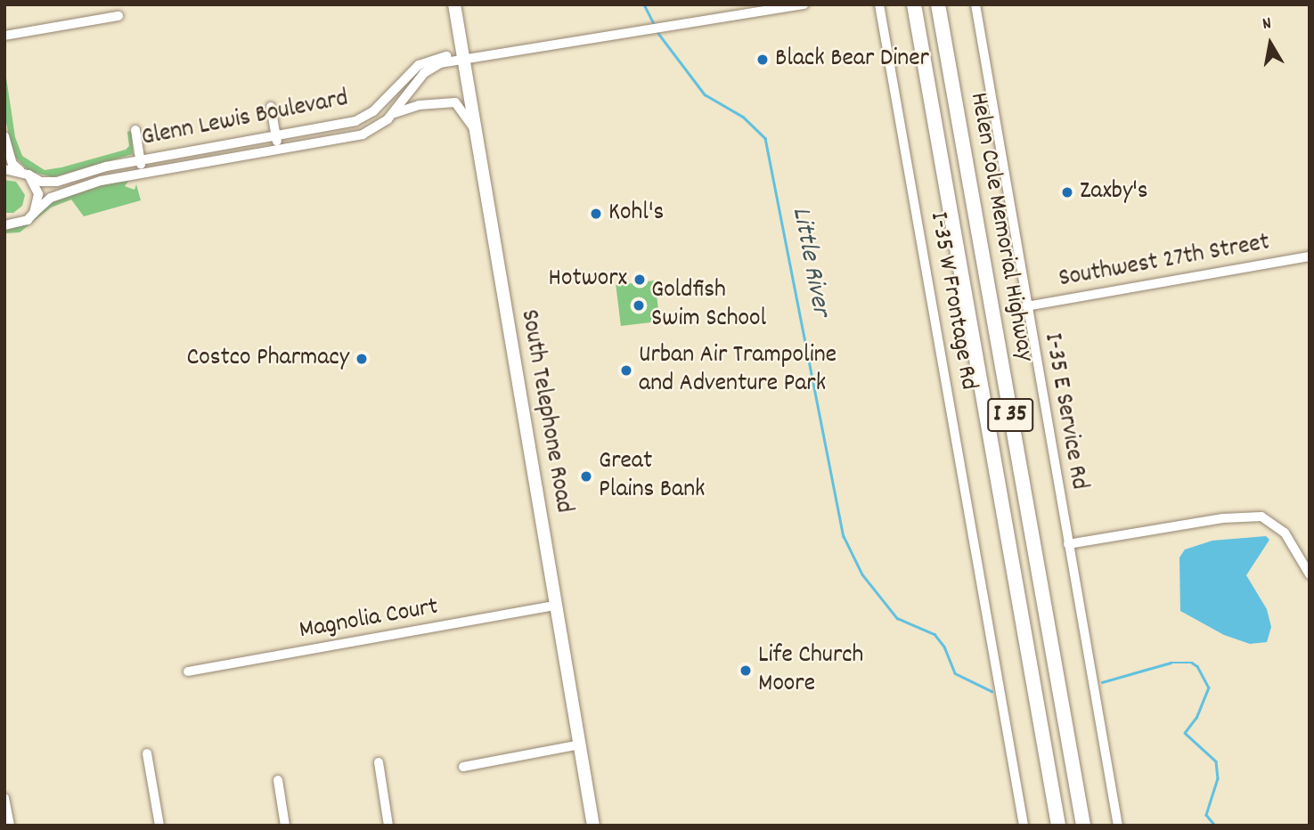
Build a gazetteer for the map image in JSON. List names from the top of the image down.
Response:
{
  "streets": {
    "highway": ["Helen Cole Memorial Highway", "I 35"],
    "main road": ["South Telephone Road"],
    "street": [
      "Glenn Lewis Boulevard",
      "Southwest 27th Street",
      "I-35 W Frontage Rd",
      "I-35 E Service Rd",
      "Magnolia Court"
    ]
  },
  "crossings": [
    ["Glenn Lewis Boulevard", "South Telephone Road"],
    ["Southwest 27th Street", "I-35 E Service Rd"],
    ["South Telephone Road", "Magnolia Court"]
  ],
  "water": ["Little River"],
  "places": [
    "Black Bear Diner",
    "Zaxby's",
    "Kohl's",
    "Hotworx",
    "Goldfish Swim School",
    "Costco Pharmacy",
    "Urban Air Trampoline and Adventure Park",
    "Great Plains Bank",
    "Life Church Moore"
  ],
  "north": "top"
}
